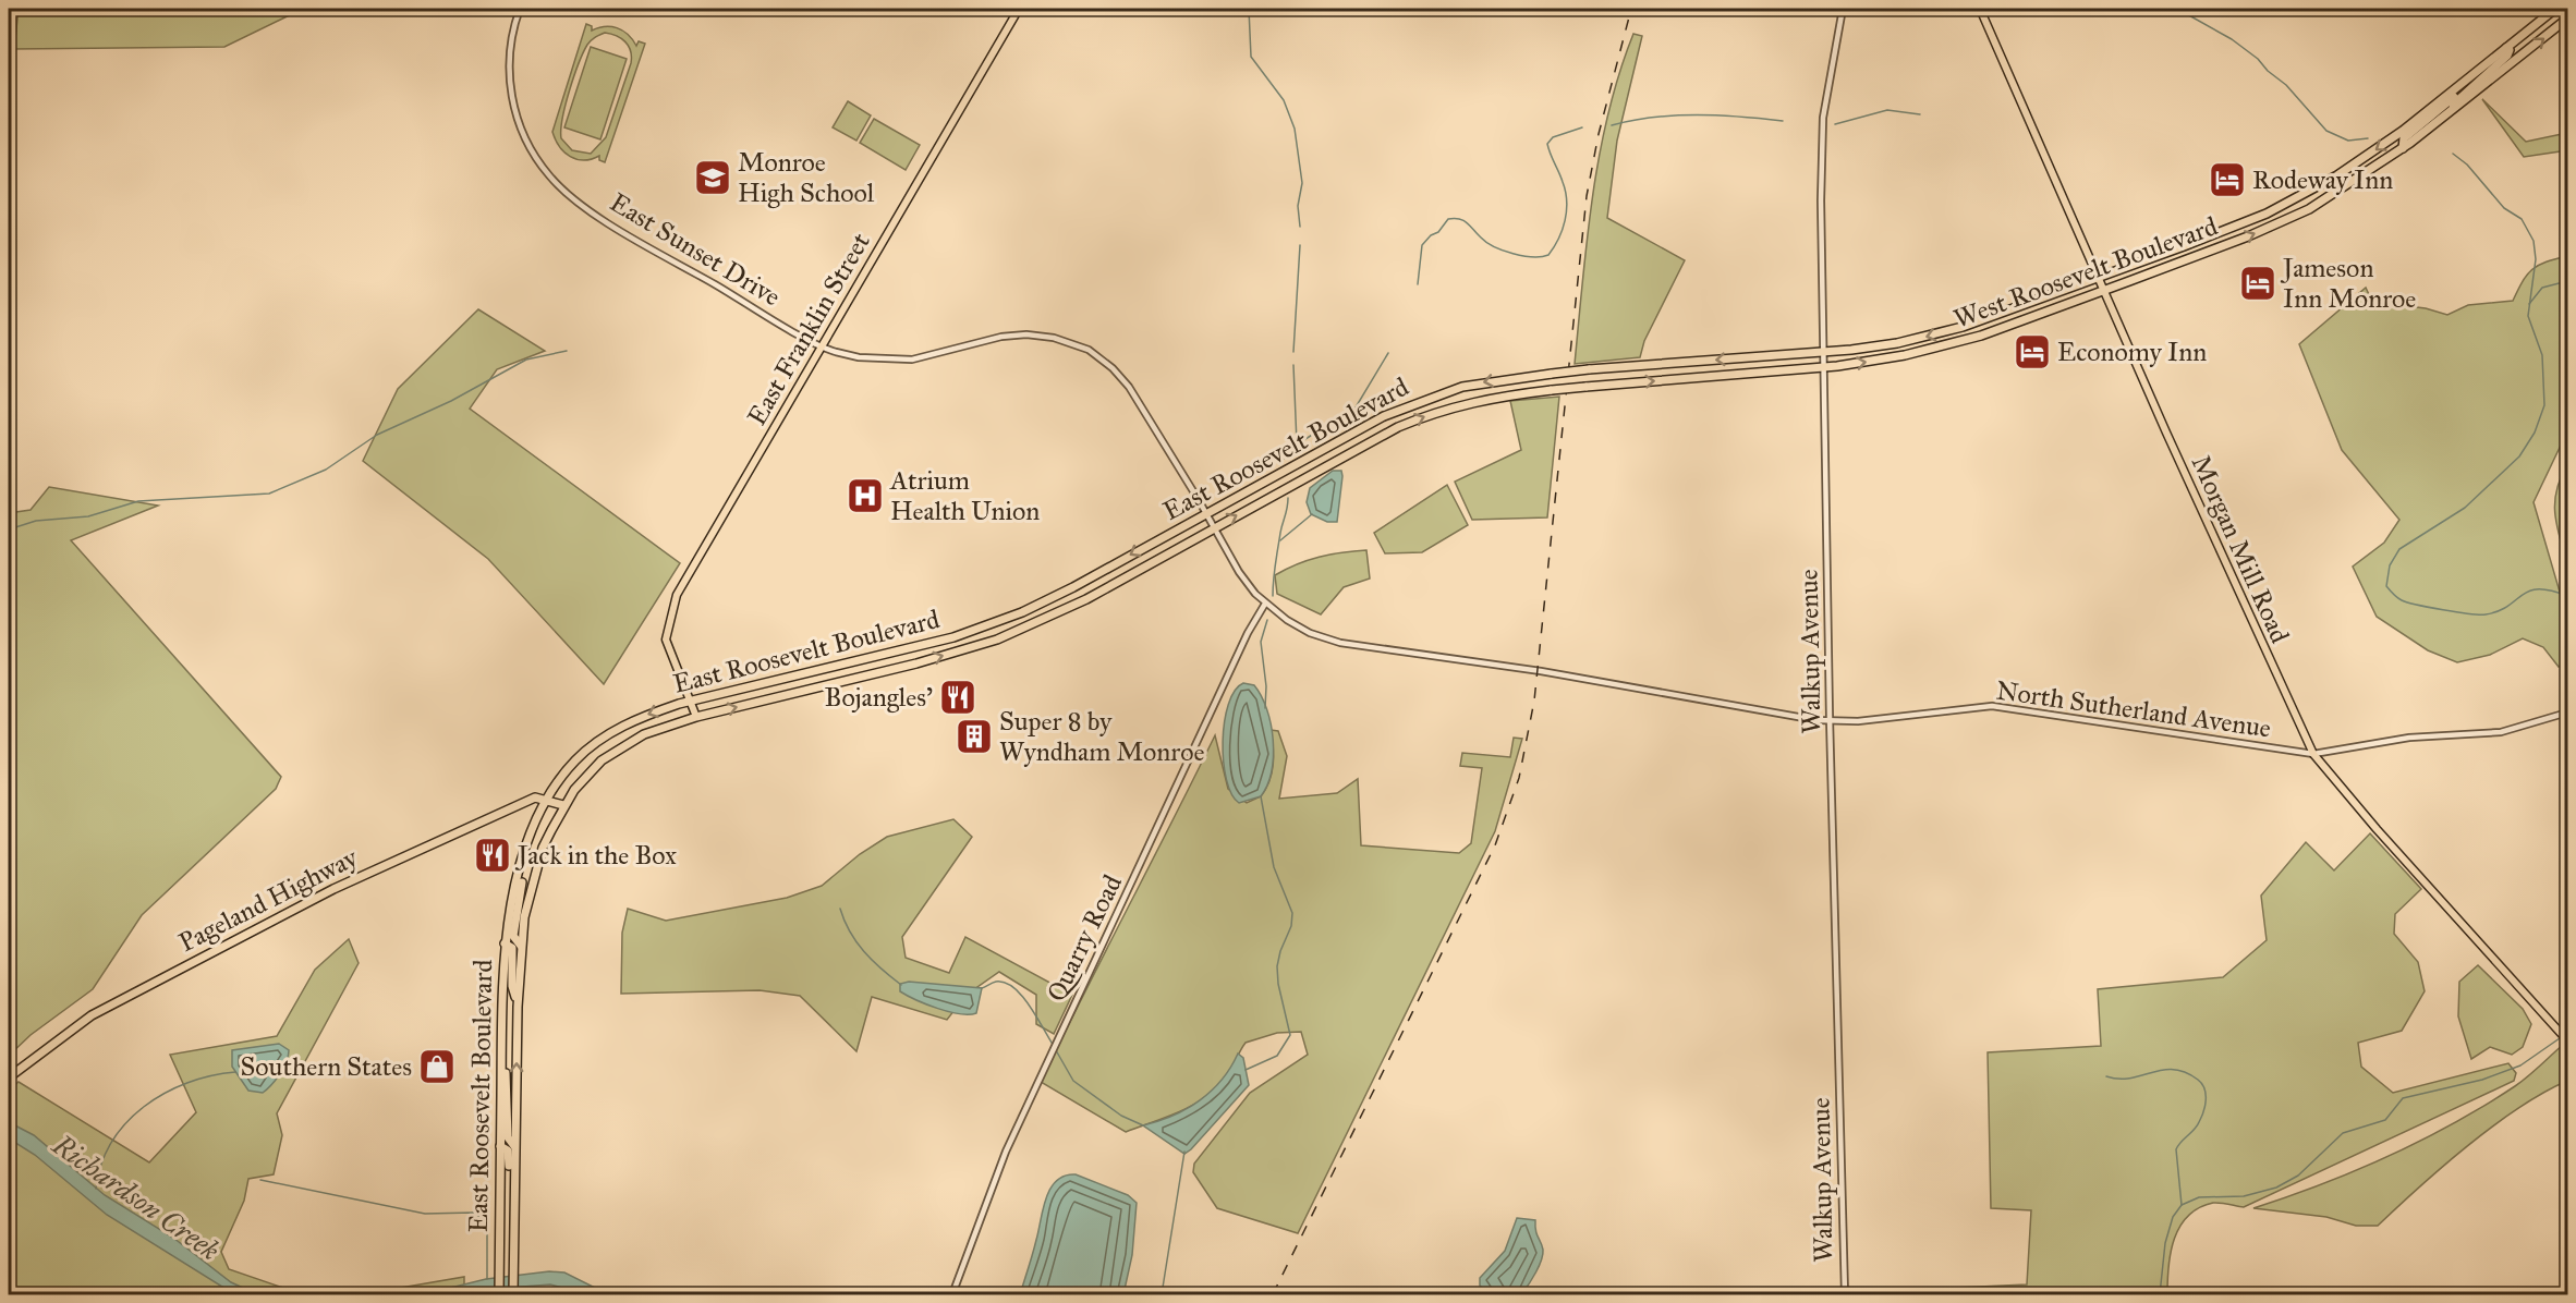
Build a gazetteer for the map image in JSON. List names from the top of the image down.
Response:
{
  "streets": {
    "highway": ["West Roosevelt Boulevard", "East Roosevelt Boulevard", "Pageland Highway"],
    "main road": ["East Franklin Street", "Morgan Mill Road"],
    "street": [
      "East Sunset Drive",
      "Walkup Avenue",
      "North Sutherland Avenue",
      "Quarry Road"
    ]
  },
  "crossings": [
    ["East Sunset Drive", "East Franklin Street"],
    ["East Sunset Drive", "East Roosevelt Boulevard"],
    ["East Sunset Drive", "North Sutherland Avenue"],
    ["East Sunset Drive", "Quarry Road"],
    ["West Roosevelt Boulevard", "East Roosevelt Boulevard"],
    ["West Roosevelt Boulevard", "Morgan Mill Road"],
    ["West Roosevelt Boulevard", "Walkup Avenue"],
    ["East Franklin Street", "East Roosevelt Boulevard"],
    ["East Roosevelt Boulevard", "Pageland Highway"],
    ["Morgan Mill Road", "North Sutherland Avenue"],
    ["Walkup Avenue", "North Sutherland Avenue"],
    ["North Sutherland Avenue", "Quarry Road"]
  ],
  "water": ["Richardson Creek"],
  "places": {
    "school or university": ["Monroe High School"],
    "hotel": ["Rodeway Inn", "Jameson Inn Monroe", "Economy Inn"],
    "hospital": ["Atrium Health Union"],
    "restaurant": ["Bojangles'", "Jack in the Box"],
    "building": ["Super 8 by Wyndham Monroe"],
    "shop": ["Southern States"]
  }
}
